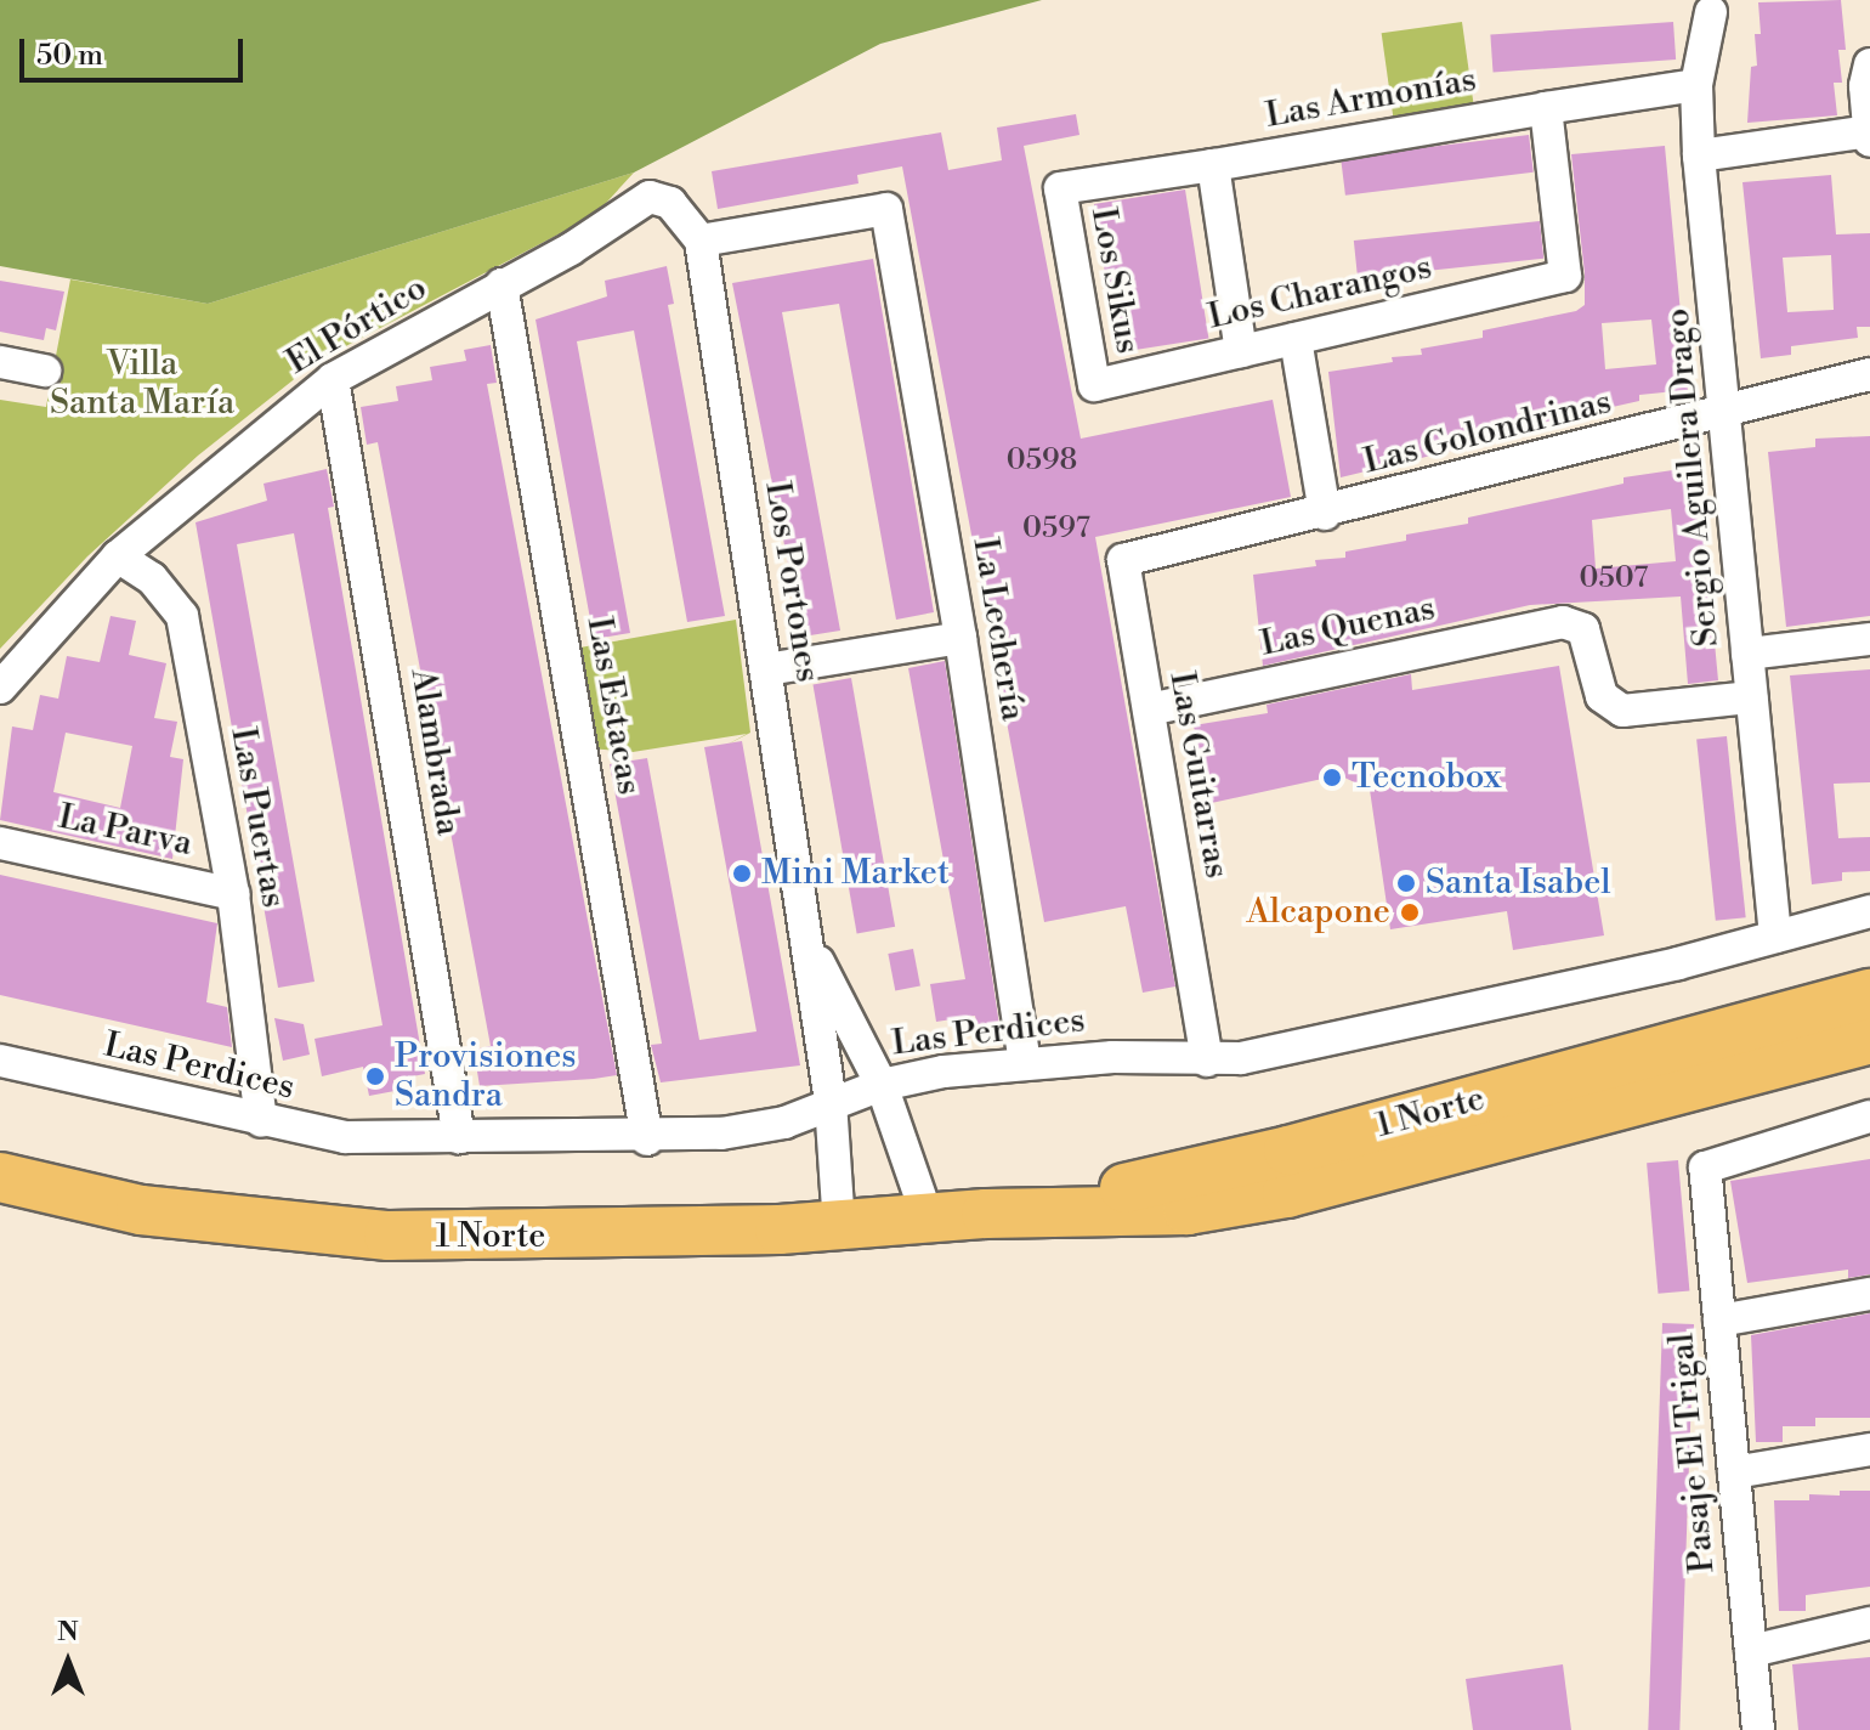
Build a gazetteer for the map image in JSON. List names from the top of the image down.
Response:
{
  "streets": {
    "main road": ["1 Norte"],
    "street": [
      "Las Armonías",
      "Los Sikus",
      "Los Charangos",
      "El Pórtico",
      "Las Golondrinas",
      "Sergio Aguilera Drago",
      "Los Portones",
      "Las Quenas",
      "La Lechería",
      "Las Estacas",
      "Alambrada",
      "Las Guitarras",
      "Las Puertas",
      "La Parva",
      "Las Perdices",
      "Pasaje El Trigal"
    ]
  },
  "crossings": [
    ["Las Armonías", "Los Sikus"],
    ["Las Armonías", "Los Charangos"],
    ["Las Armonías", "Sergio Aguilera Drago"],
    ["Los Sikus", "Los Charangos"],
    ["El Pórtico", "Los Portones"],
    ["El Pórtico", "La Lechería"],
    ["El Pórtico", "Las Estacas"],
    ["El Pórtico", "Alambrada"],
    ["El Pórtico", "Las Puertas"],
    ["Las Golondrinas", "Sergio Aguilera Drago"],
    ["Las Golondrinas", "Las Guitarras"],
    ["Sergio Aguilera Drago", "Las Quenas"],
    ["Sergio Aguilera Drago", "Las Perdices"],
    ["Los Portones", "La Lechería"],
    ["Los Portones", "Las Perdices"],
    ["Los Portones", "1 Norte"],
    ["Las Quenas", "Las Guitarras"],
    ["La Lechería", "Las Perdices"],
    ["Las Estacas", "Las Perdices"],
    ["Alambrada", "Las Perdices"],
    ["Las Guitarras", "Las Perdices"],
    ["Las Puertas", "La Parva"],
    ["Las Puertas", "Las Perdices"]
  ],
  "parks": ["Villa Santa María"],
  "places": [
    "Tecnobox",
    "Mini Market",
    "Santa Isabel",
    "Alcapone",
    "Provisiones Sandra"
  ],
  "house_numbers": ["0598", "0597", "0507"],
  "scale_bar": "50 m",
  "north": "top"
}
